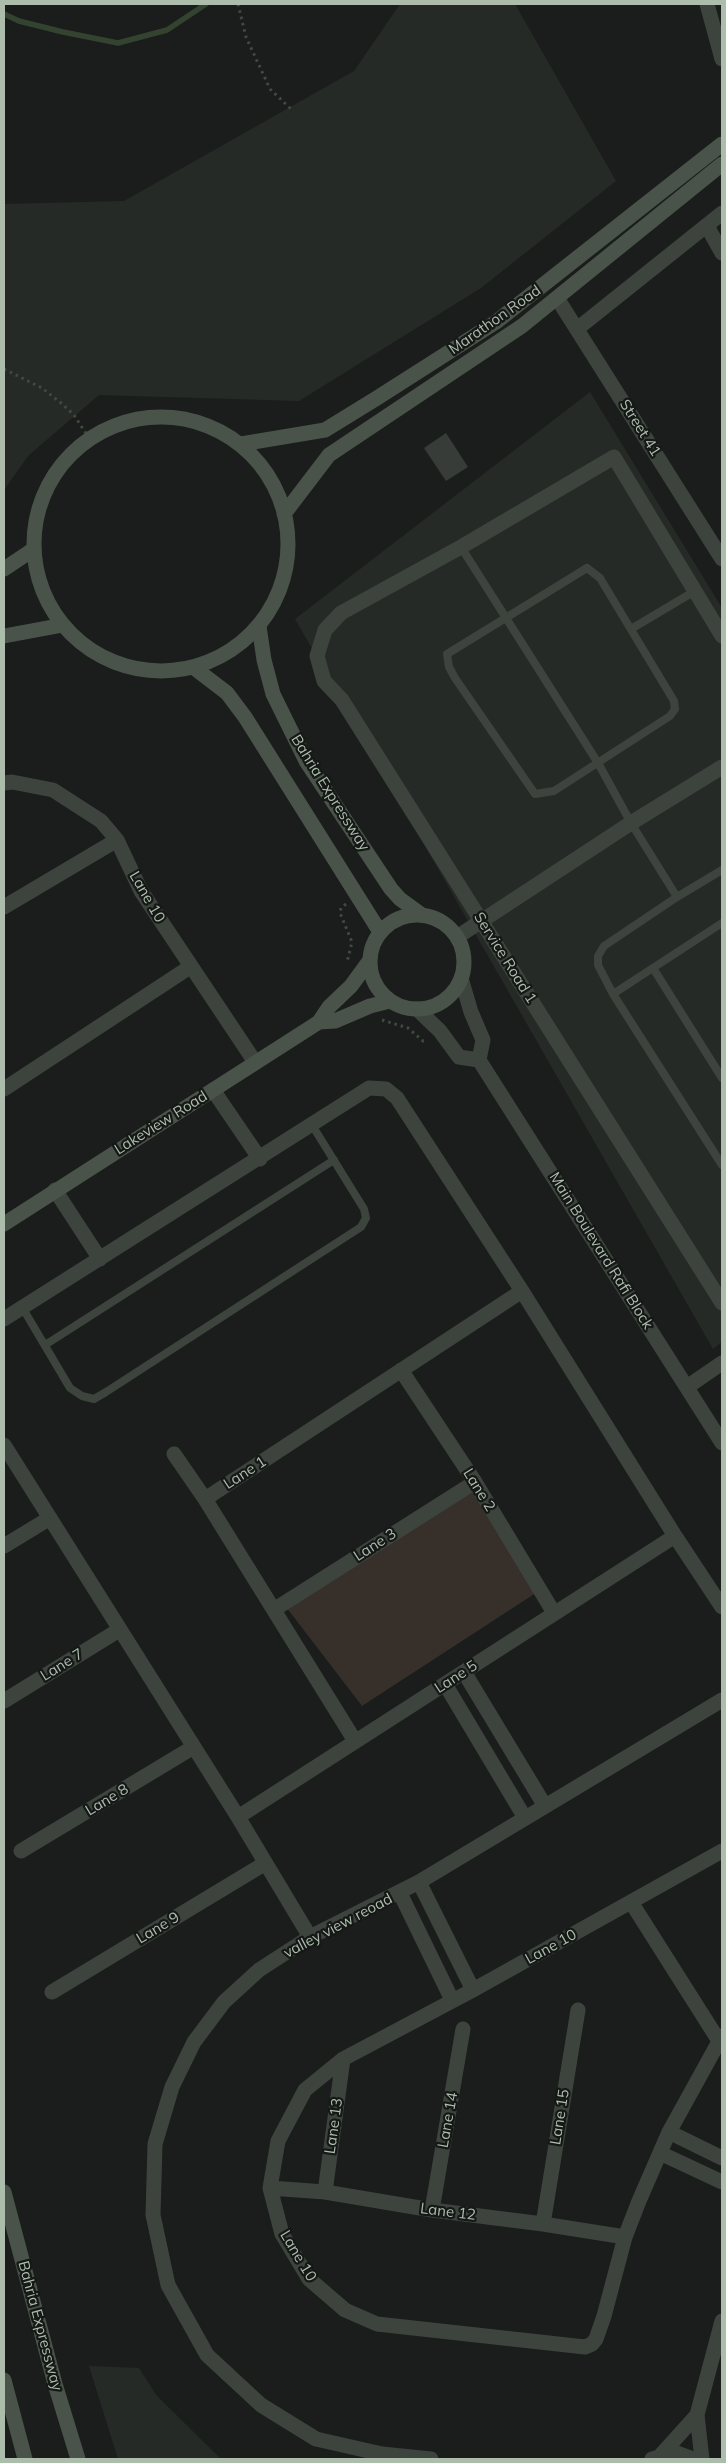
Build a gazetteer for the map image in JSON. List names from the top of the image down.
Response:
{
  "streets": {
    "main road": ["Marathon Road", "Bahria Expressway", "Lakeview Road"],
    "street": [
      "Street 41",
      "Lane 10",
      "Service Road 1",
      "Main Boulevard Rafi Block",
      "Lane 1",
      "Lane 2",
      "Lane 3",
      "Lane 7",
      "Lane 5",
      "Lane 8",
      "valley view reoad",
      "Lane 9",
      "Lane 15",
      "Lane 14",
      "Lane 13",
      "Lane 12"
    ]
  },
  "crossings": [
    ["Marathon Road", "Street 41"],
    ["Lane 10", "Lakeview Road"],
    ["Lane 10", "Lane 13"],
    ["Lane 10", "Lane 12"],
    ["Lane 1", "Lane 2"],
    ["Lane 2", "Lane 3"],
    ["Lane 2", "Lane 5"],
    ["Lane 15", "Lane 12"],
    ["Lane 14", "Lane 12"],
    ["Lane 13", "Lane 12"]
  ]
}
